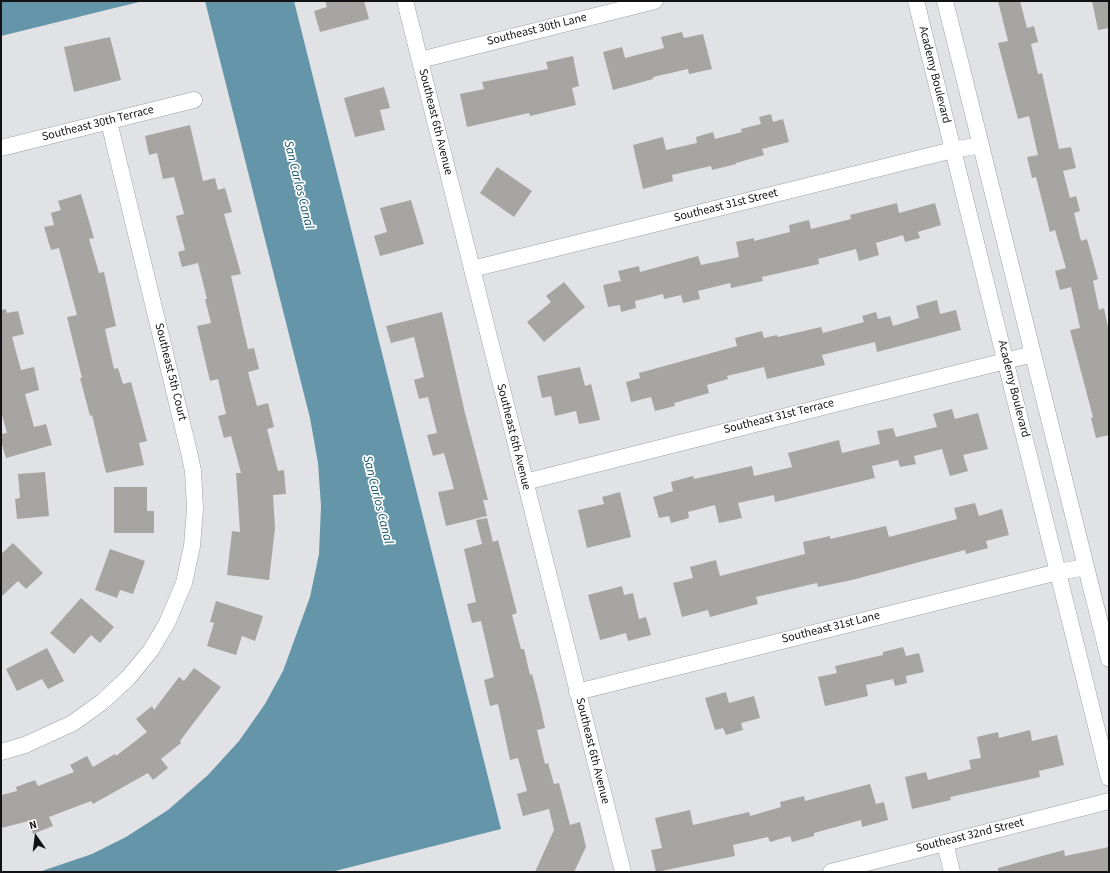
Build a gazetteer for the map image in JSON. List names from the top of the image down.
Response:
{
  "streets": {
    "street": [
      "Southeast 30th Lane",
      "Academy Boulevard",
      "Southeast 6th Avenue",
      "Southeast 30th Terrace",
      "Southeast 31st Street",
      "Southeast 5th Court",
      "Southeast 31st Terrace",
      "Southeast 31st Lane",
      "Southeast 32nd Street"
    ]
  },
  "crossings": [
    ["Southeast 30th Lane", "Southeast 6th Avenue"],
    ["Academy Boulevard", "Southeast 31st Street"],
    ["Academy Boulevard", "Southeast 31st Terrace"],
    ["Academy Boulevard", "Southeast 31st Lane"],
    ["Southeast 6th Avenue", "Southeast 31st Street"],
    ["Southeast 6th Avenue", "Southeast 31st Terrace"],
    ["Southeast 6th Avenue", "Southeast 31st Lane"],
    ["Southeast 30th Terrace", "Southeast 5th Court"]
  ],
  "water": ["San Carlos Canal"],
  "north": "top"
}
